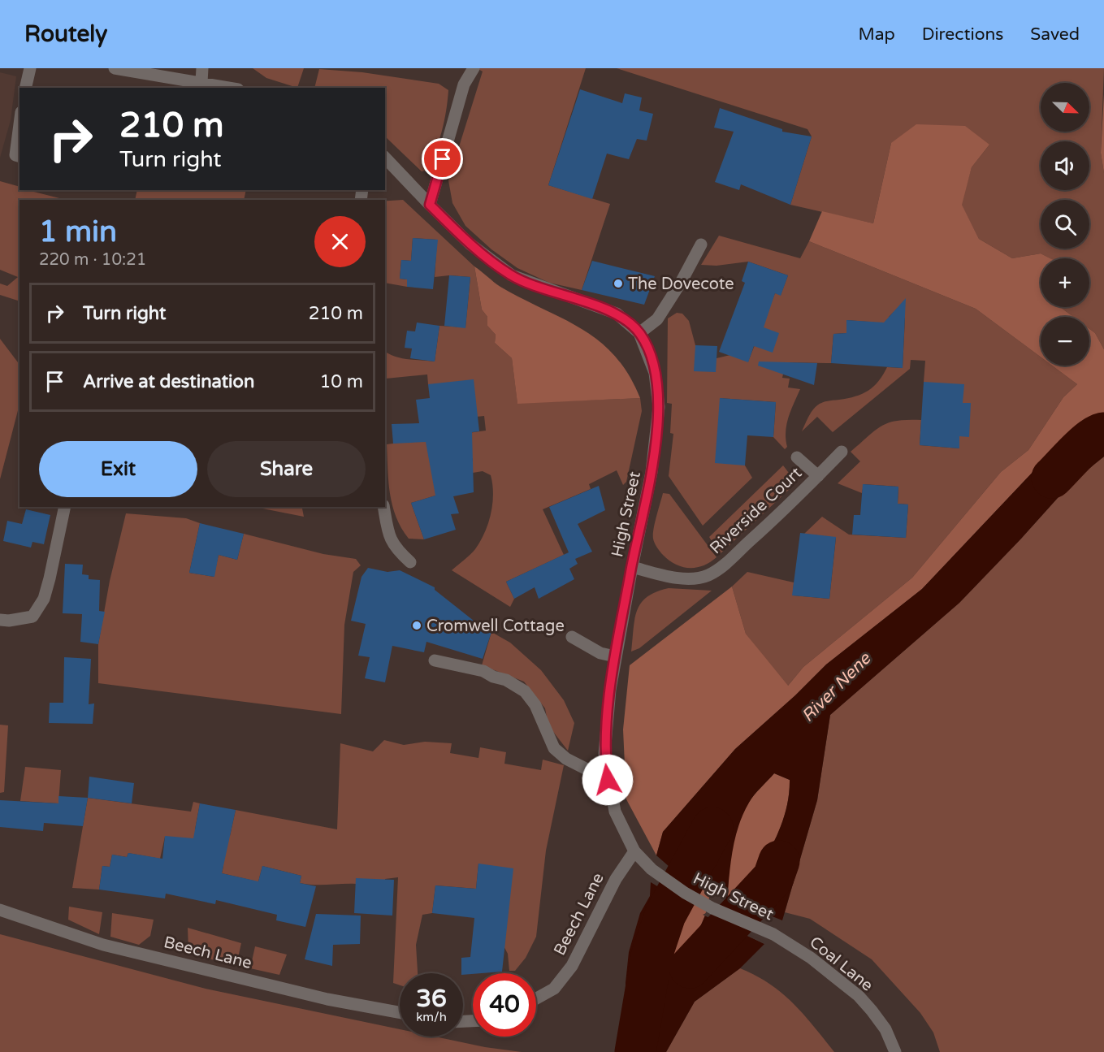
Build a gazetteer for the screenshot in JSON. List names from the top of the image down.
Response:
{
  "streets": {
    "street": [
      "Riverside Court",
      "High Street",
      "Beech Lane",
      "Coal Lane"
    ]
  },
  "crossings": [
    ["Riverside Court", "High Street"],
    ["High Street", "Beech Lane"],
    ["High Street", "Coal Lane"]
  ],
  "water": ["River Nene"],
  "places": ["The Dovecote", "Cromwell Cottage"],
  "north": "bottom right",
  "page": {
    "header": "Routely",
    "nav": ["Map", "Directions", "Saved"],
    "map_buttons": ["+", "−"],
    "turn": ["210 m", "Turn right"],
    "heading": ["1 min", "220 m · 10:21"],
    "list": [
      {
        "name": "Turn right",
        "value": "210 m"
      },
      {
        "name": "Arrive at destination",
        "value": "10 m"
      }
    ],
    "buttons": ["Exit", "Share"],
    "speed": "36 km/h",
    "limit": "40"
  }
}
